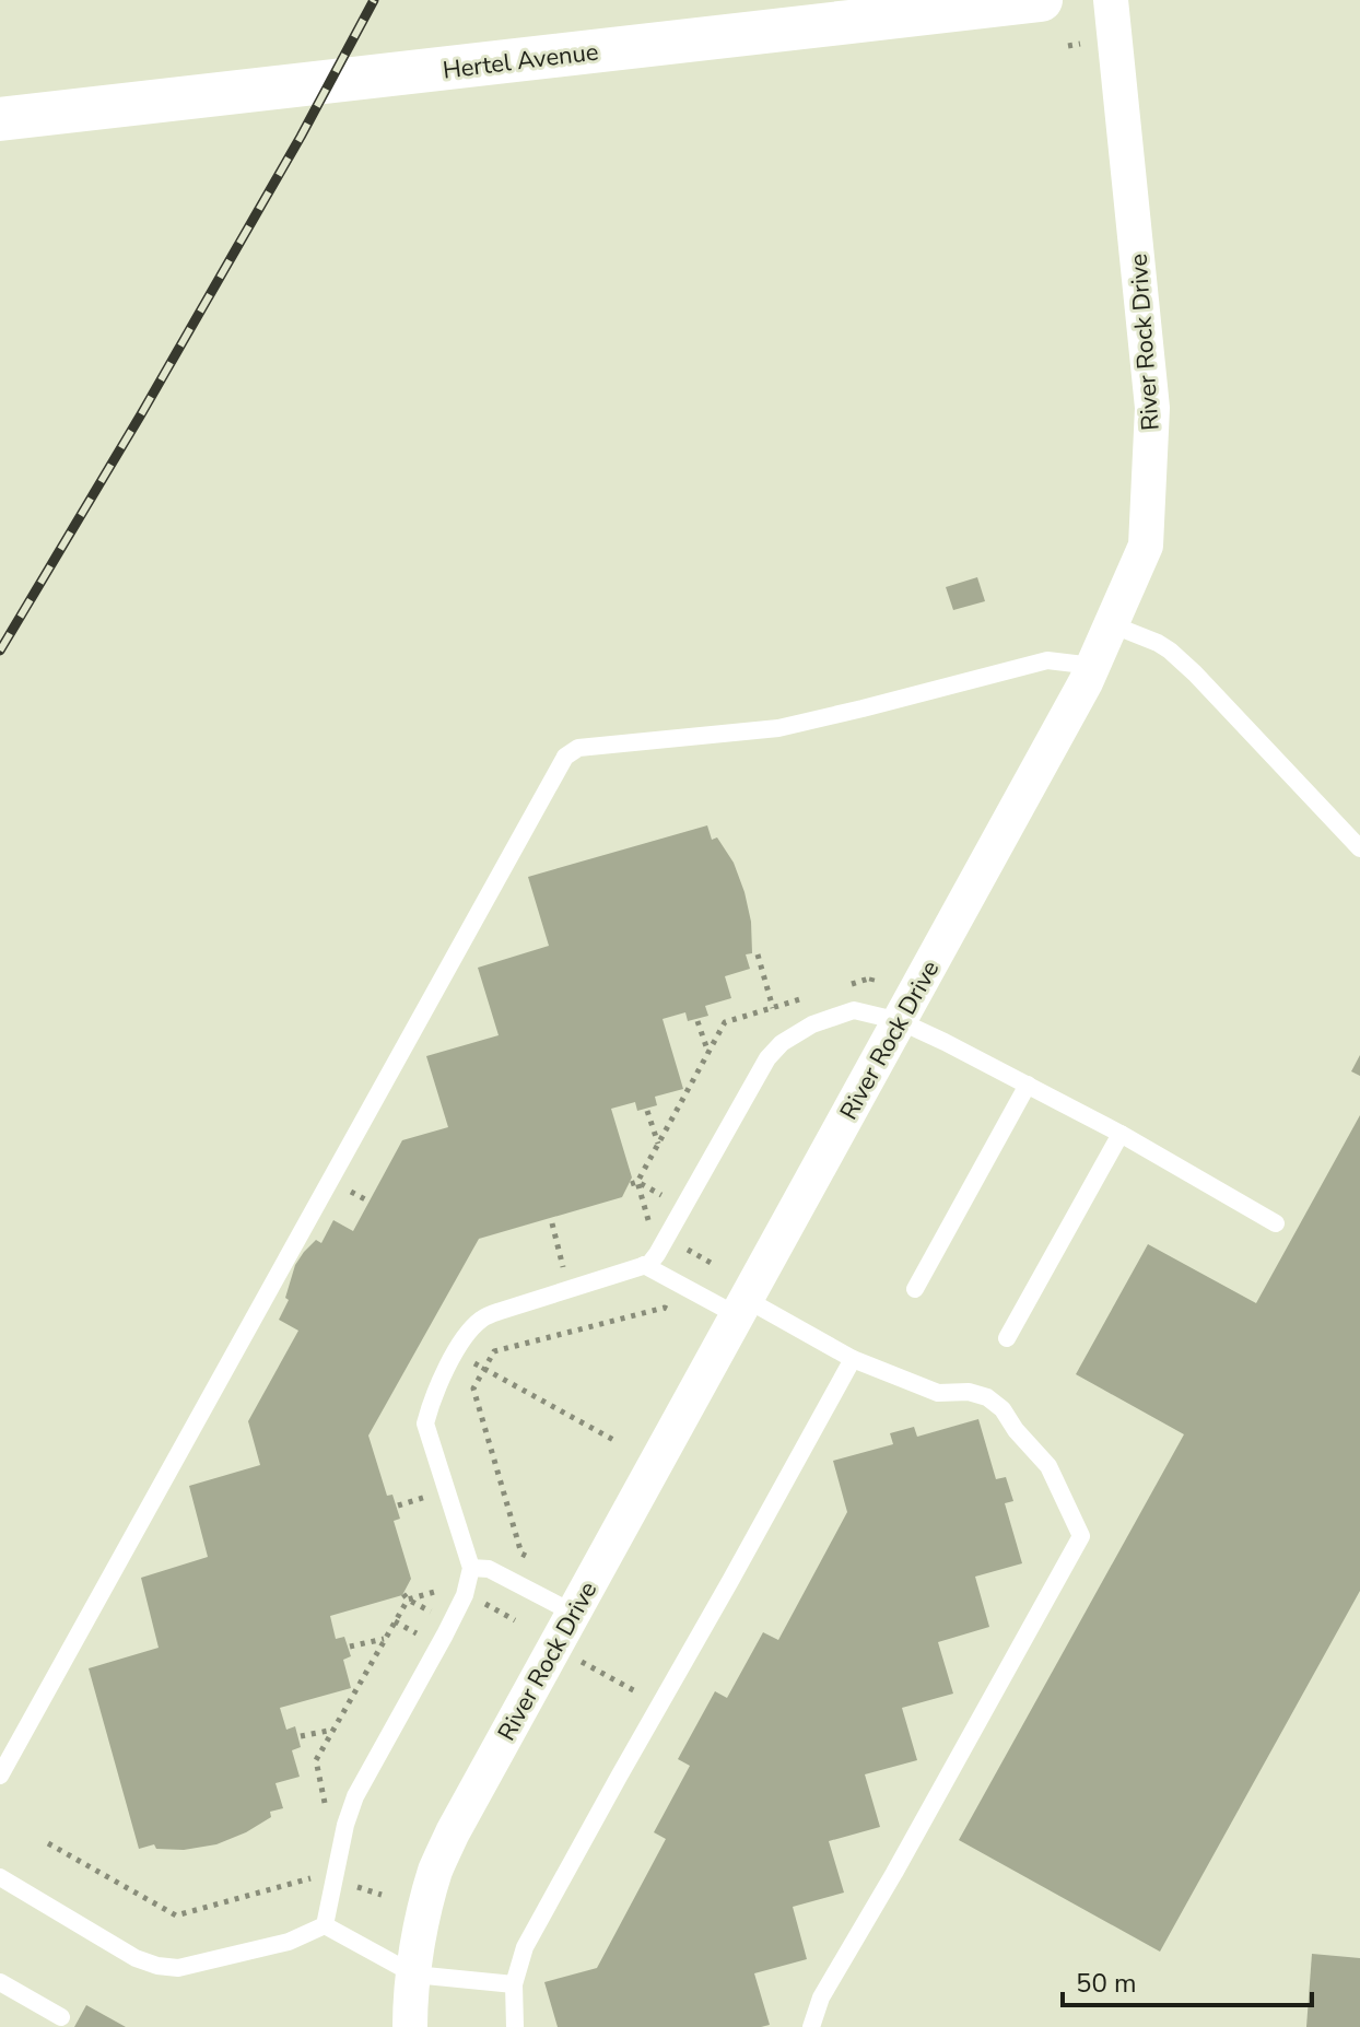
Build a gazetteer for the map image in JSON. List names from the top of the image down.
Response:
{
  "streets": {
    "street": ["Hertel Avenue", "River Rock Drive"]
  },
  "scale_bar": "50 m"
}
